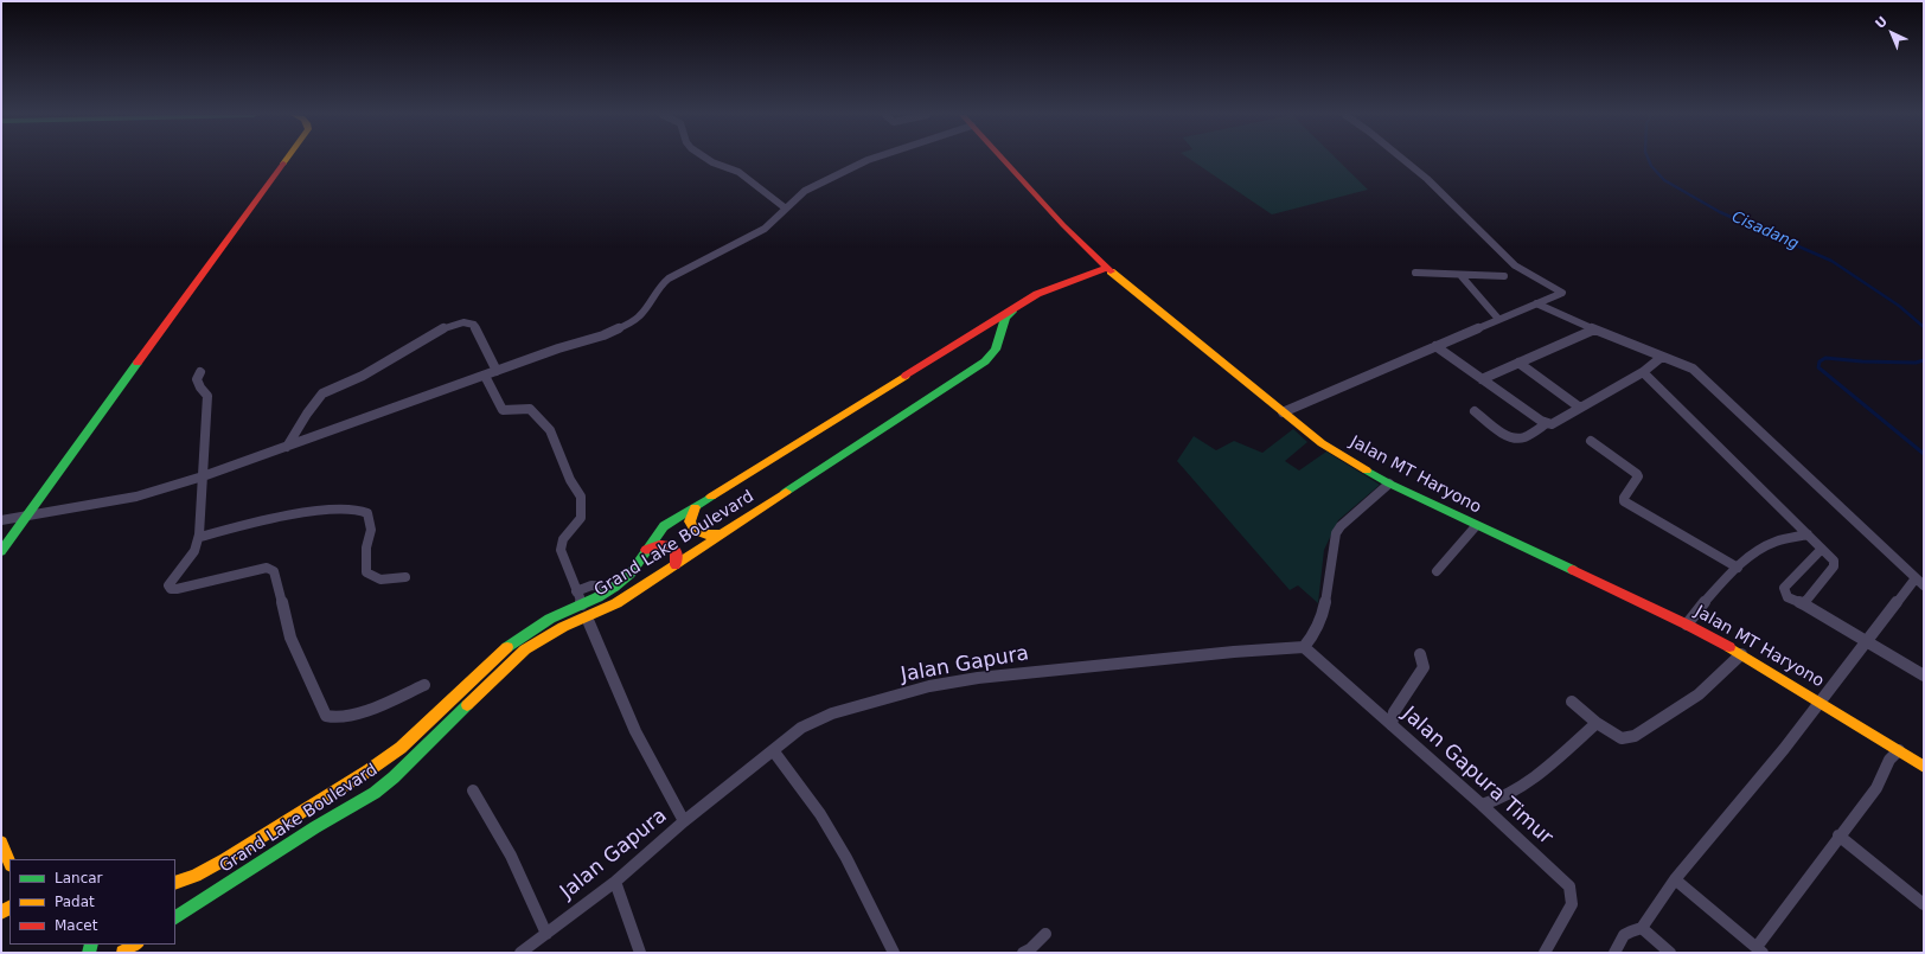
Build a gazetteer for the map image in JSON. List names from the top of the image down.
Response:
{
  "streets": {
    "street": [
      "Jalan MT Haryono",
      "Grand Lake Boulevard",
      "Jalan Gapura",
      "Jalan Gapura Timur"
    ]
  },
  "crossings": [
    ["Jalan MT Haryono", "Grand Lake Boulevard"],
    ["Jalan Gapura", "Jalan Gapura Timur"]
  ],
  "water": ["Cisadang"],
  "legend": ["Lancar", "Padat", "Macet"],
  "north": "top left"
}
